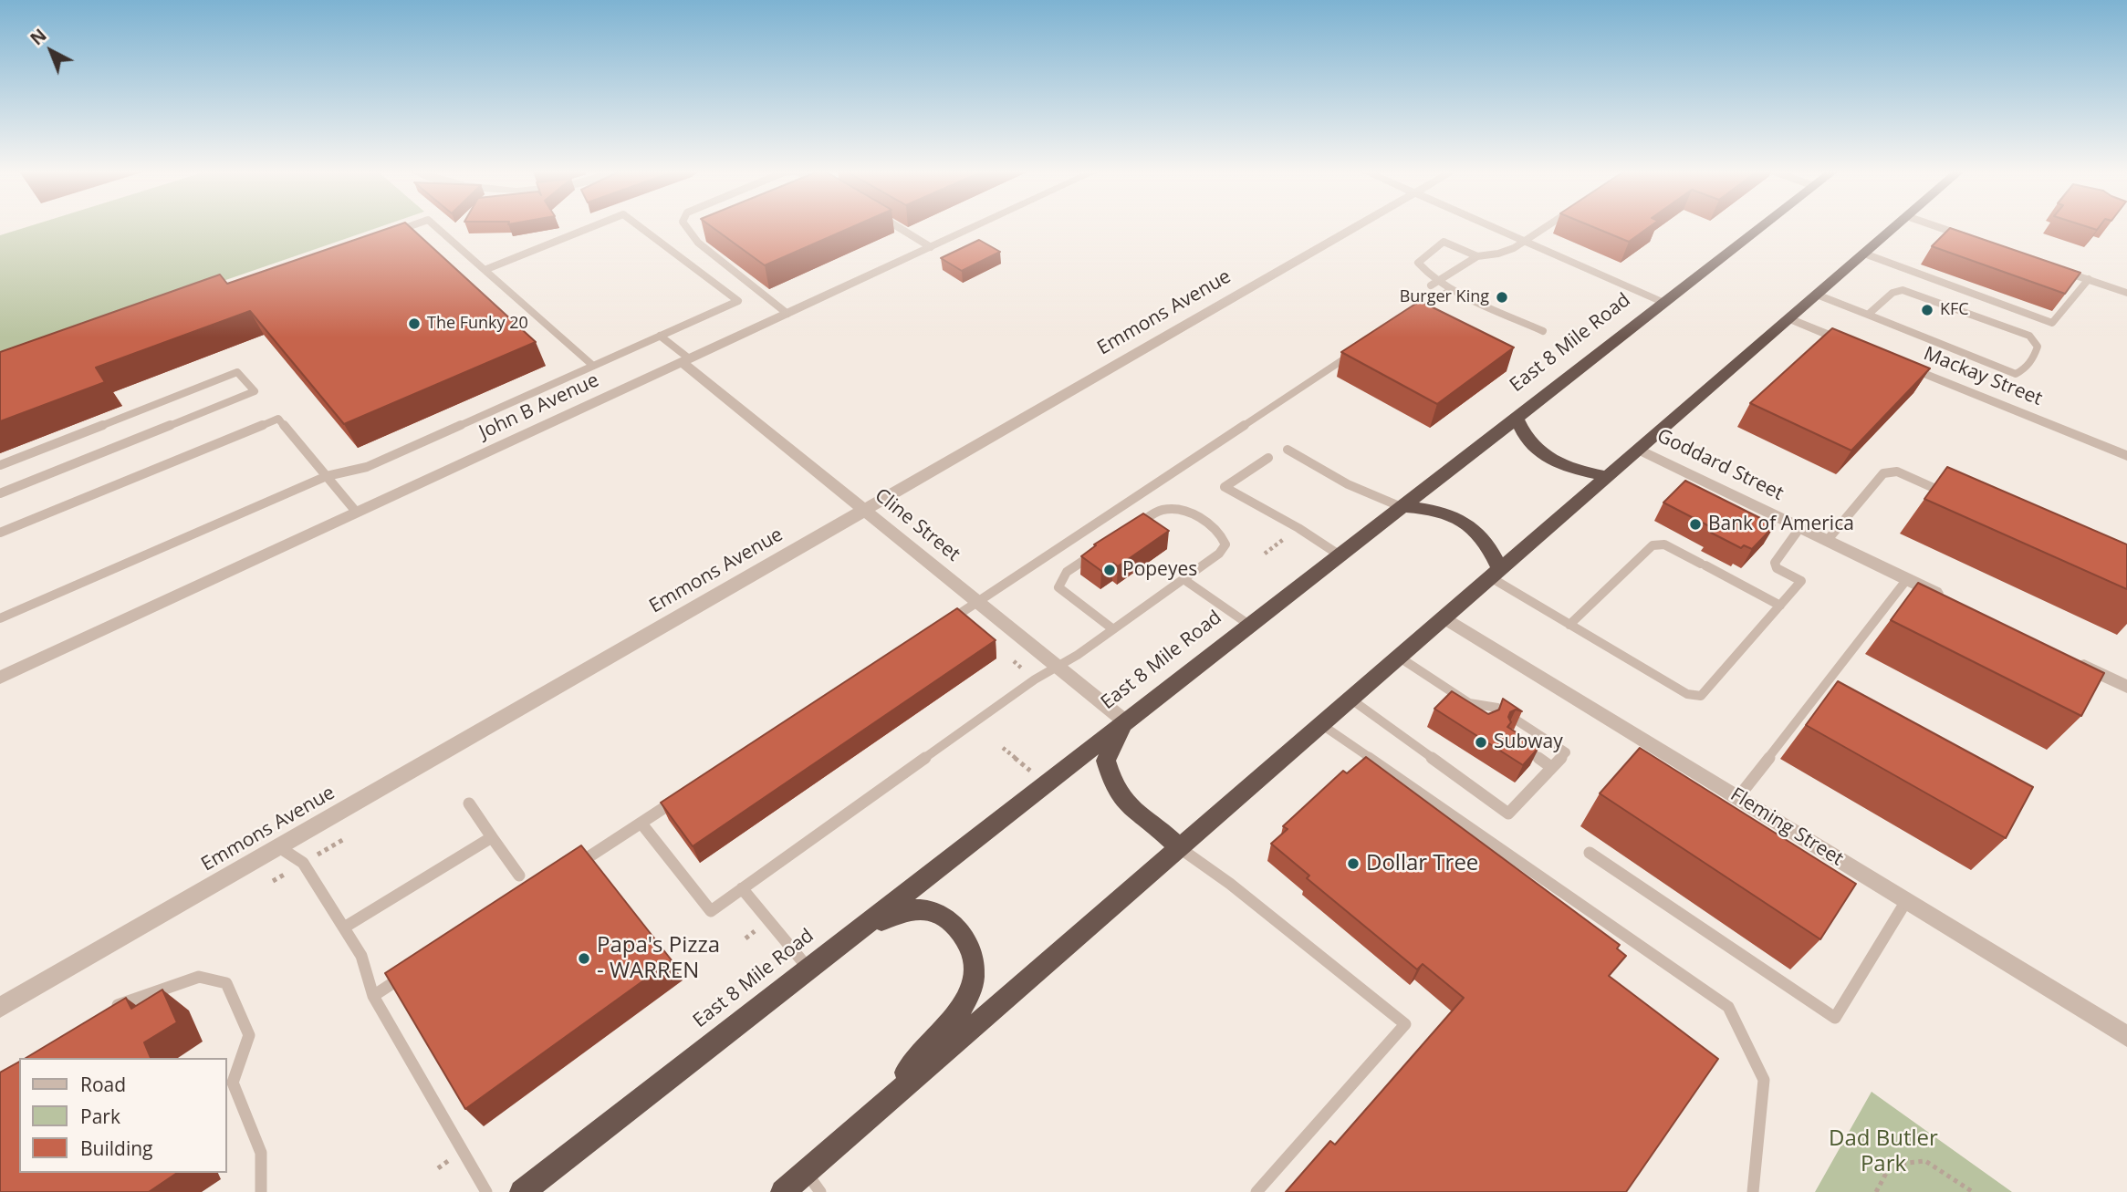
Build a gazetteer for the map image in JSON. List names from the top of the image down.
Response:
{
  "streets": {
    "highway": ["East 8 Mile Road"],
    "street": [
      "Emmons Avenue",
      "Mackay Street",
      "John B Avenue",
      "Goddard Street",
      "Cline Street",
      "Fleming Street"
    ]
  },
  "crossings": [
    ["Emmons Avenue", "Cline Street"],
    ["East 8 Mile Road", "Cline Street"],
    ["John B Avenue", "Cline Street"]
  ],
  "parks": ["Dad Butler Park"],
  "places": [
    "Burger King",
    "KFC",
    "The Funky 20",
    "Bank of America",
    "Popeyes",
    "Subway",
    "Dollar Tree",
    "Papa's Pizza - WARREN"
  ],
  "legend": ["Road", "Park", "Building"],
  "north": "top left"
}
